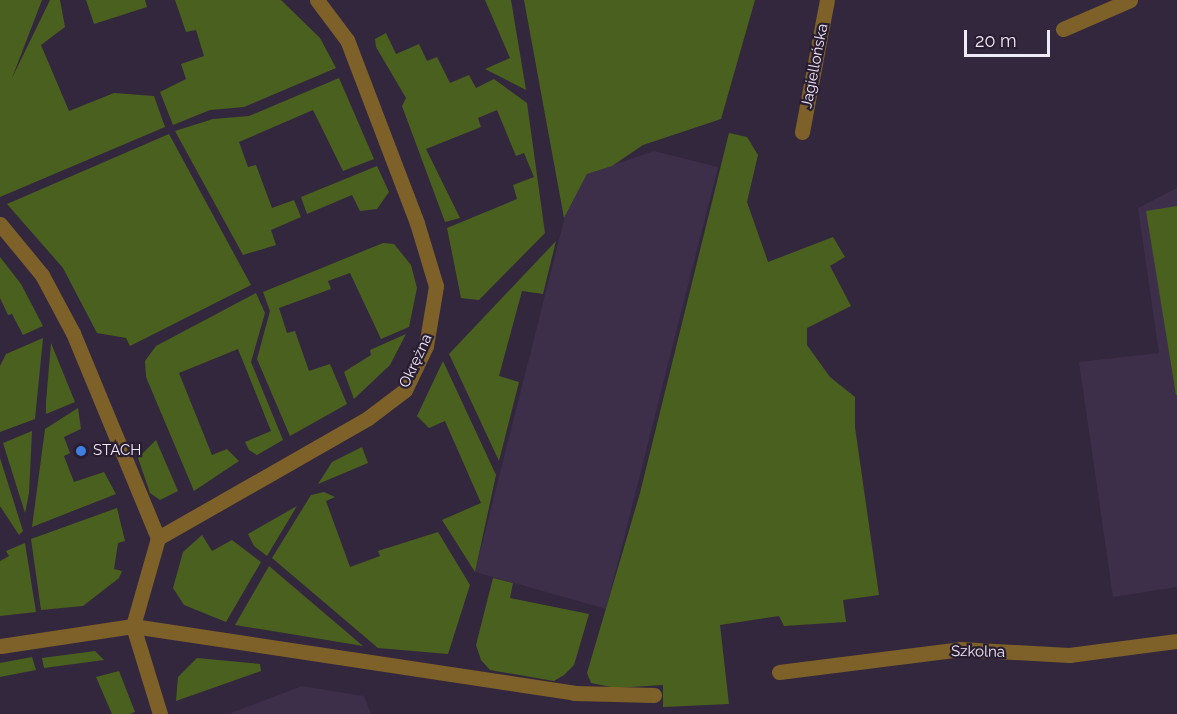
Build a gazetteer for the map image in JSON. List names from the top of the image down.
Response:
{
  "streets": {
    "street": ["Jagiellońska", "Okrężna", "Szkolna"]
  },
  "places": ["STACH"],
  "scale_bar": "20 m"
}
